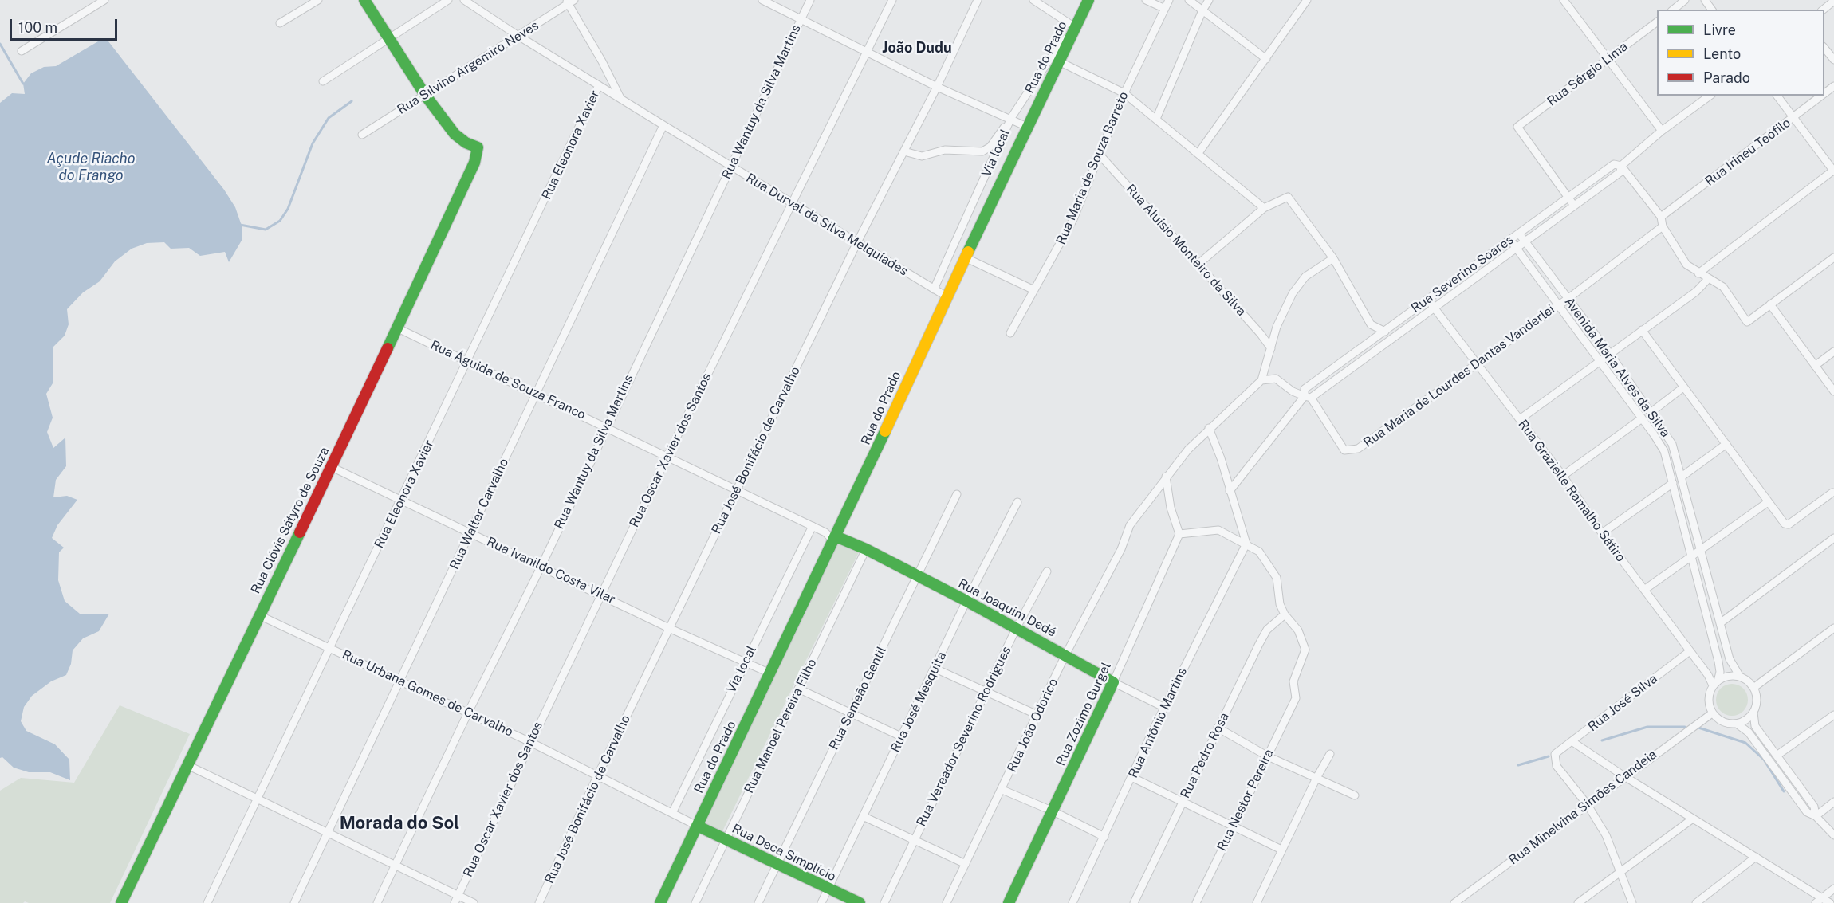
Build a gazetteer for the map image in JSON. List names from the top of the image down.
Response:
{
  "streets": {
    "street": [
      "Rua do Prado",
      "Rua Silvino Argemiro Neves",
      "Rua Sérgio Lima",
      "Rua Wantuy da Silva Martins",
      "Rua Eleonora Xavier",
      "Rua Irineu Teófilo",
      "Via local",
      "Rua Maria de Souza Barreto",
      "Rua Durval da Silva Melquíades",
      "Rua Aluísio Monteiro da Silva",
      "Rua Severino Soares",
      "Avenida Maria Alves da Silva",
      "Rua Maria de Lourdes Dantas Vanderlei",
      "Rua Águida de Souza Franco",
      "Rua Oscar Xavier dos Santos",
      "Rua José Bonifácio de Carvalho",
      "Rua Grazielle Ramalho Sátiro",
      "Rua Walter Carvalho",
      "Rua Clóvis Sátyro de Souza",
      "Rua Ivanildo Costa Vilar",
      "Rua Joaquim Dedé",
      "Rua Urbana Gomes de Carvalho",
      "Rua Semeão Gentil",
      "Rua José Mesquita",
      "Rua José Silva",
      "Rua Zozimo Gurgel",
      "Rua Antônio Martins",
      "Rua João Odorico",
      "Rua Manoel Pereira Filho",
      "Rua Vereador Severino Rodrigues",
      "Rua Pedro Rosa",
      "Rua Nestor Pereira",
      "Rua Minelvina Simões Candeia",
      "Rua Deca Simplício"
    ]
  },
  "crossings": [
    ["Rua do Prado", "Via local"],
    ["Rua do Prado", "Rua Durval da Silva Melquíades"],
    ["Rua do Prado", "Rua Águida de Souza Franco"],
    ["Rua do Prado", "Rua Ivanildo Costa Vilar"],
    ["Rua do Prado", "Rua Joaquim Dedé"],
    ["Rua do Prado", "Rua Urbana Gomes de Carvalho"],
    ["Rua do Prado", "Rua Deca Simplício"],
    ["Rua Silvino Argemiro Neves", "Rua Durval da Silva Melquíades"],
    ["Rua Silvino Argemiro Neves", "Rua Clóvis Sátyro de Souza"],
    ["Rua Sérgio Lima", "Rua Severino Soares"],
    ["Rua Wantuy da Silva Martins", "Rua Durval da Silva Melquíades"],
    ["Rua Wantuy da Silva Martins", "Rua Águida de Souza Franco"],
    ["Rua Wantuy da Silva Martins", "Rua Ivanildo Costa Vilar"],
    ["Rua Wantuy da Silva Martins", "Rua Urbana Gomes de Carvalho"],
    ["Rua Eleonora Xavier", "Rua Durval da Silva Melquíades"],
    ["Rua Eleonora Xavier", "Rua Águida de Souza Franco"],
    ["Rua Eleonora Xavier", "Rua Ivanildo Costa Vilar"],
    ["Rua Eleonora Xavier", "Rua Urbana Gomes de Carvalho"],
    ["Via local", "Rua Durval da Silva Melquíades"],
    ["Via local", "Rua Águida de Souza Franco"],
    ["Via local", "Rua Ivanildo Costa Vilar"],
    ["Via local", "Rua Urbana Gomes de Carvalho"],
    ["Rua Maria de Souza Barreto", "Rua Aluísio Monteiro da Silva"],
    ["Rua Durval da Silva Melquíades", "Rua Oscar Xavier dos Santos"],
    ["Rua Durval da Silva Melquíades", "Rua José Bonifácio de Carvalho"],
    ["Rua Durval da Silva Melquíades", "Rua Walter Carvalho"],
    ["Rua Severino Soares", "Avenida Maria Alves da Silva"],
    ["Rua Severino Soares", "Rua Maria de Lourdes Dantas Vanderlei"],
    ["Rua Severino Soares", "Rua Grazielle Ramalho Sátiro"],
    ["Avenida Maria Alves da Silva", "Rua Maria de Lourdes Dantas Vanderlei"],
    ["Avenida Maria Alves da Silva", "Rua Grazielle Ramalho Sátiro"],
    ["Avenida Maria Alves da Silva", "Rua Minelvina Simões Candeia"],
    ["Rua Maria de Lourdes Dantas Vanderlei", "Rua Grazielle Ramalho Sátiro"],
    ["Rua Águida de Souza Franco", "Rua Oscar Xavier dos Santos"],
    ["Rua Águida de Souza Franco", "Rua José Bonifácio de Carvalho"],
    ["Rua Águida de Souza Franco", "Rua Walter Carvalho"],
    ["Rua Águida de Souza Franco", "Rua Clóvis Sátyro de Souza"],
    ["Rua Águida de Souza Franco", "Rua Joaquim Dedé"],
    ["Rua Oscar Xavier dos Santos", "Rua Ivanildo Costa Vilar"],
    ["Rua Oscar Xavier dos Santos", "Rua Urbana Gomes de Carvalho"],
    ["Rua José Bonifácio de Carvalho", "Rua Ivanildo Costa Vilar"],
    ["Rua José Bonifácio de Carvalho", "Rua Urbana Gomes de Carvalho"],
    ["Rua Grazielle Ramalho Sátiro", "Rua José Silva"],
    ["Rua Grazielle Ramalho Sátiro", "Rua Minelvina Simões Candeia"],
    ["Rua Walter Carvalho", "Rua Ivanildo Costa Vilar"],
    ["Rua Walter Carvalho", "Rua Urbana Gomes de Carvalho"],
    ["Rua Clóvis Sátyro de Souza", "Rua Ivanildo Costa Vilar"],
    ["Rua Clóvis Sátyro de Souza", "Rua Urbana Gomes de Carvalho"],
    ["Rua Joaquim Dedé", "Rua Semeão Gentil"],
    ["Rua Joaquim Dedé", "Rua José Mesquita"],
    ["Rua Joaquim Dedé", "Rua Zozimo Gurgel"],
    ["Rua Joaquim Dedé", "Rua Antônio Martins"],
    ["Rua Joaquim Dedé", "Rua João Odorico"],
    ["Rua Joaquim Dedé", "Rua Manoel Pereira Filho"],
    ["Rua Joaquim Dedé", "Rua Vereador Severino Rodrigues"],
    ["Rua Urbana Gomes de Carvalho", "Rua Deca Simplício"],
    ["Rua Semeão Gentil", "Rua Deca Simplício"],
    ["Rua José Mesquita", "Rua Deca Simplício"],
    ["Rua José Silva", "Rua Minelvina Simões Candeia"],
    ["Rua Manoel Pereira Filho", "Rua Deca Simplício"],
    ["Rua Pedro Rosa", "Rua Nestor Pereira"]
  ],
  "districts": ["João Dudu", "Morada do Sol"],
  "water": ["Açude Riacho do Frango"],
  "legend": ["Livre", "Lento", "Parado"],
  "scale_bar": "100 m"
}
